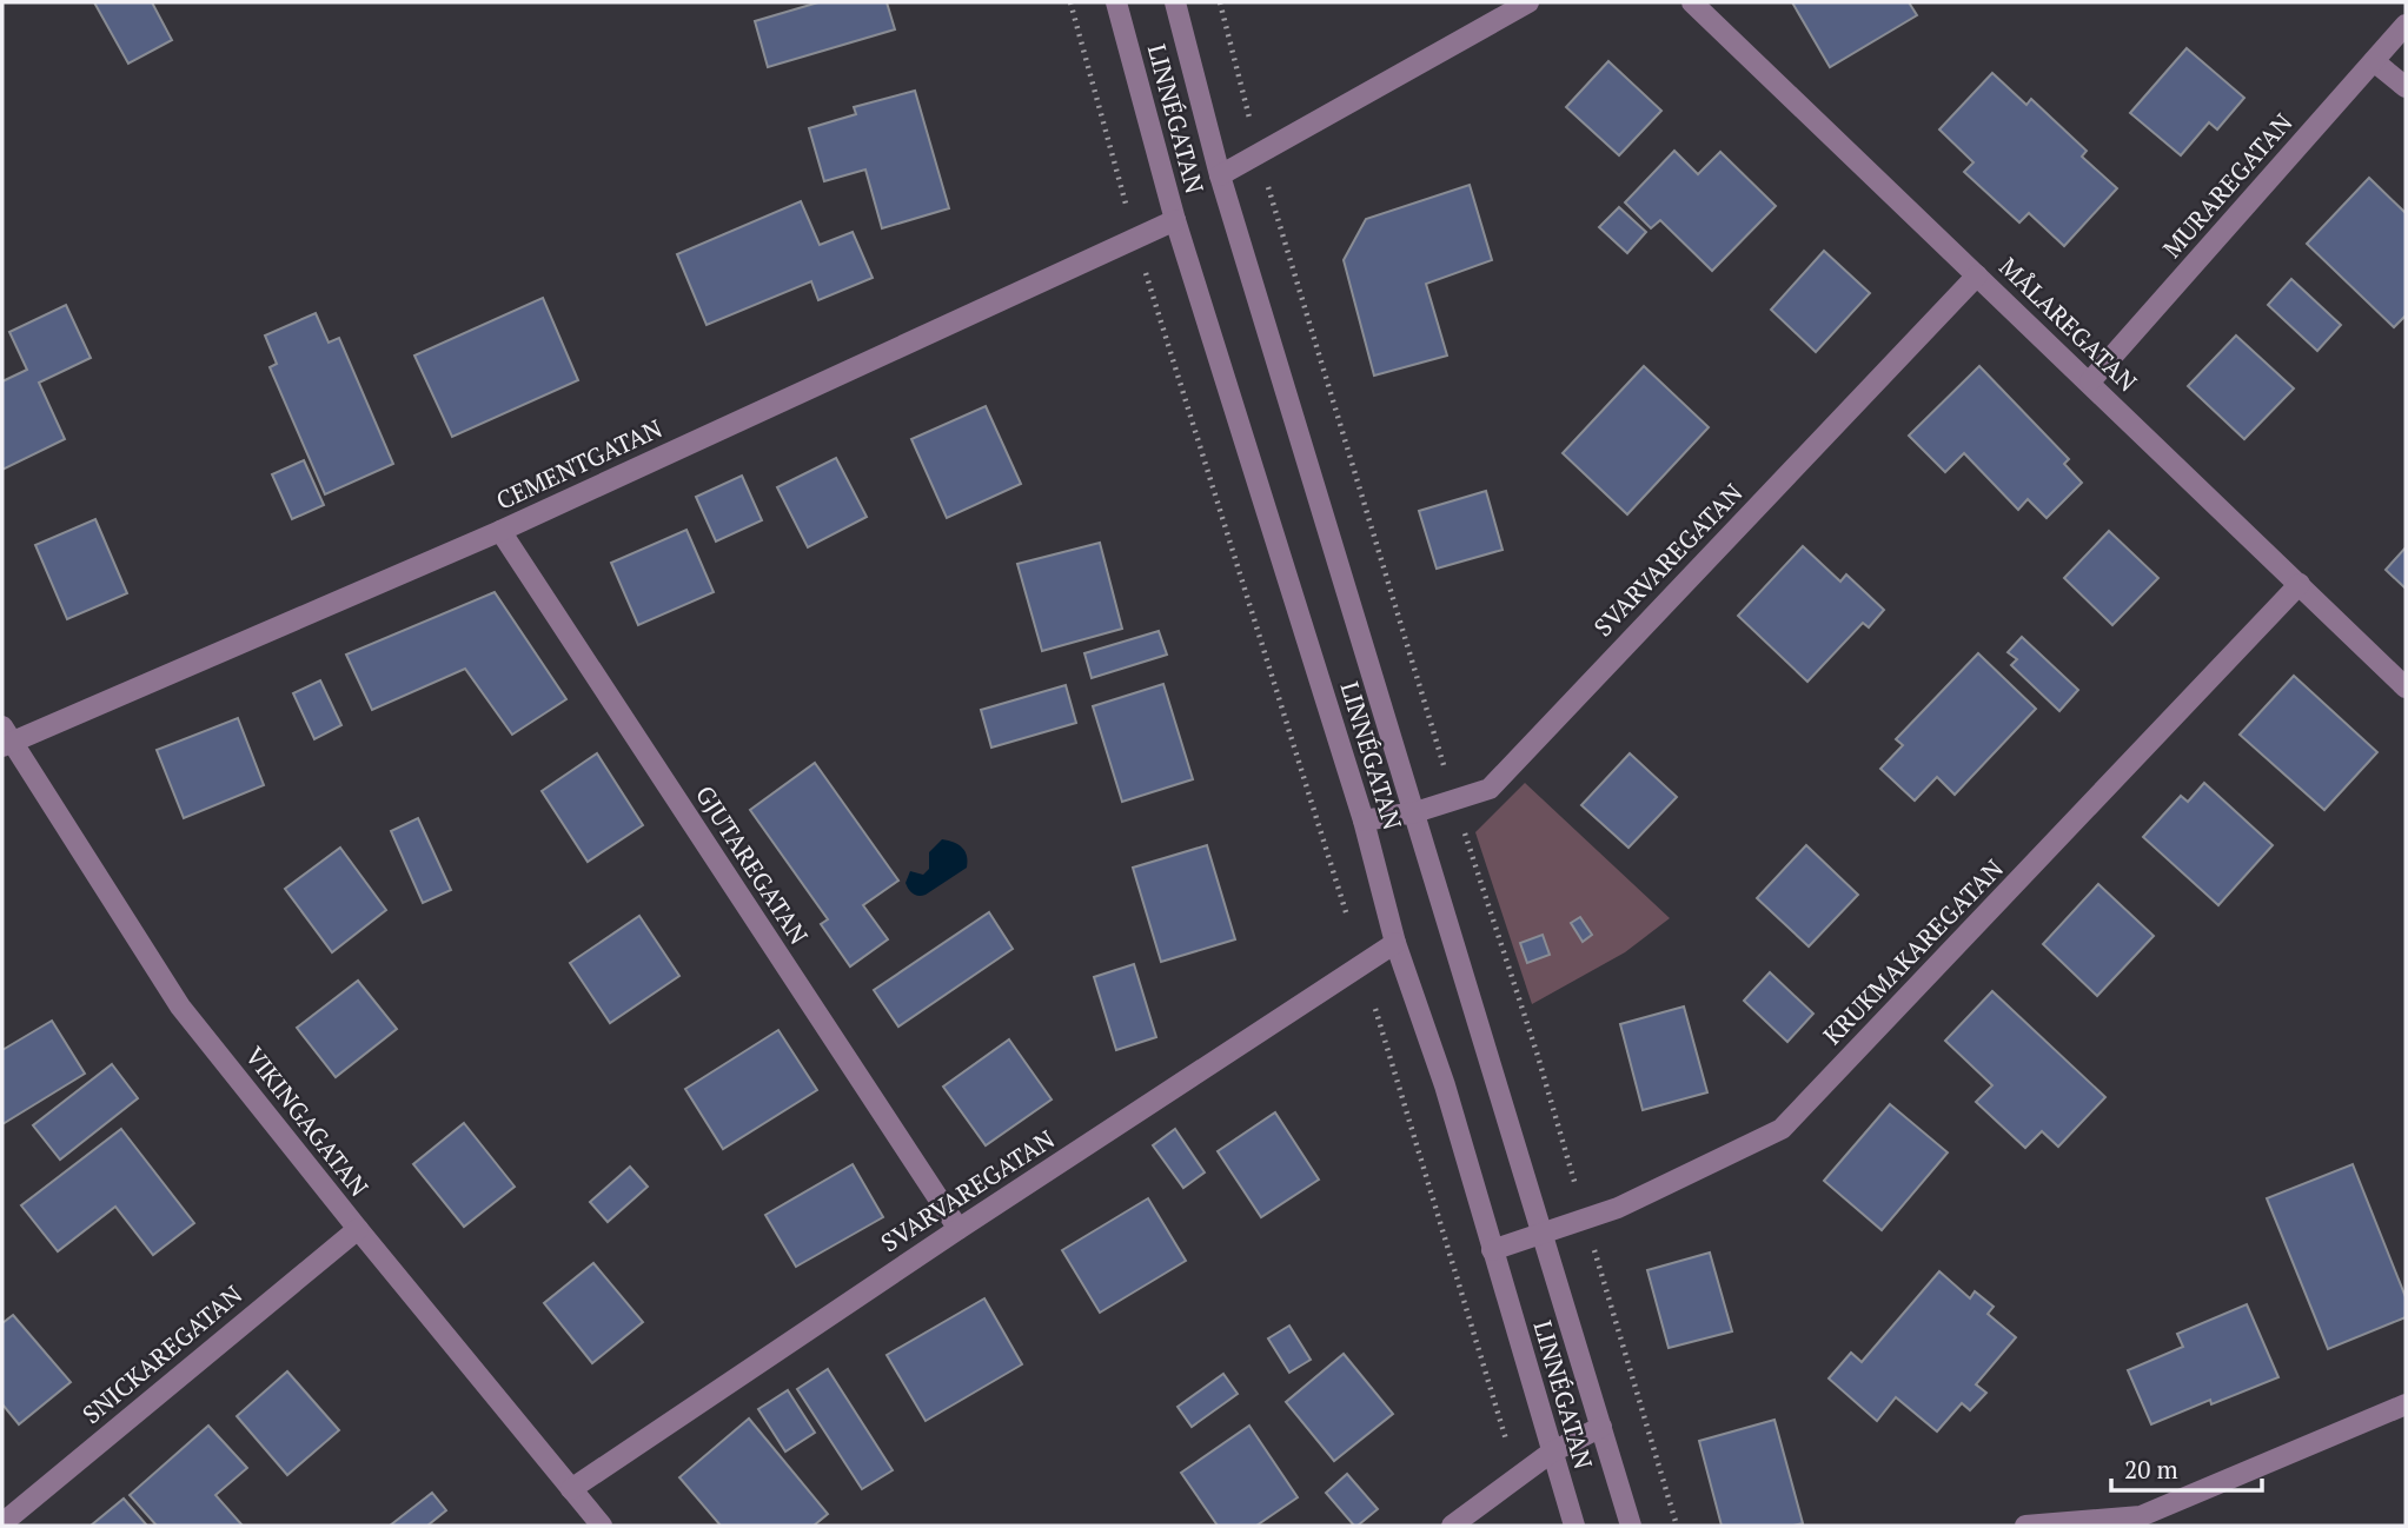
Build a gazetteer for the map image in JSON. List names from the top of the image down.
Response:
{
  "streets": {
    "street": [
      "LINNÉGATAN",
      "MURAREGATAN",
      "MÅLAREGATAN",
      "CEMENTGATAN",
      "SVARVAREGATAN",
      "GJUTAREGATAN",
      "KRUKMAKAREGATAN",
      "VIKINGAGATAN",
      "SNICKAREGATAN"
    ]
  },
  "crossings": [
    ["LINNÉGATAN", "CEMENTGATAN"],
    ["LINNÉGATAN", "SVARVAREGATAN"],
    ["LINNÉGATAN", "KRUKMAKAREGATAN"],
    ["MURAREGATAN", "MÅLAREGATAN"],
    ["MÅLAREGATAN", "SVARVAREGATAN"],
    ["MÅLAREGATAN", "KRUKMAKAREGATAN"],
    ["CEMENTGATAN", "GJUTAREGATAN"],
    ["CEMENTGATAN", "VIKINGAGATAN"],
    ["SVARVAREGATAN", "GJUTAREGATAN"],
    ["SVARVAREGATAN", "VIKINGAGATAN"],
    ["VIKINGAGATAN", "SNICKAREGATAN"]
  ],
  "scale_bar": "20 m"
}
